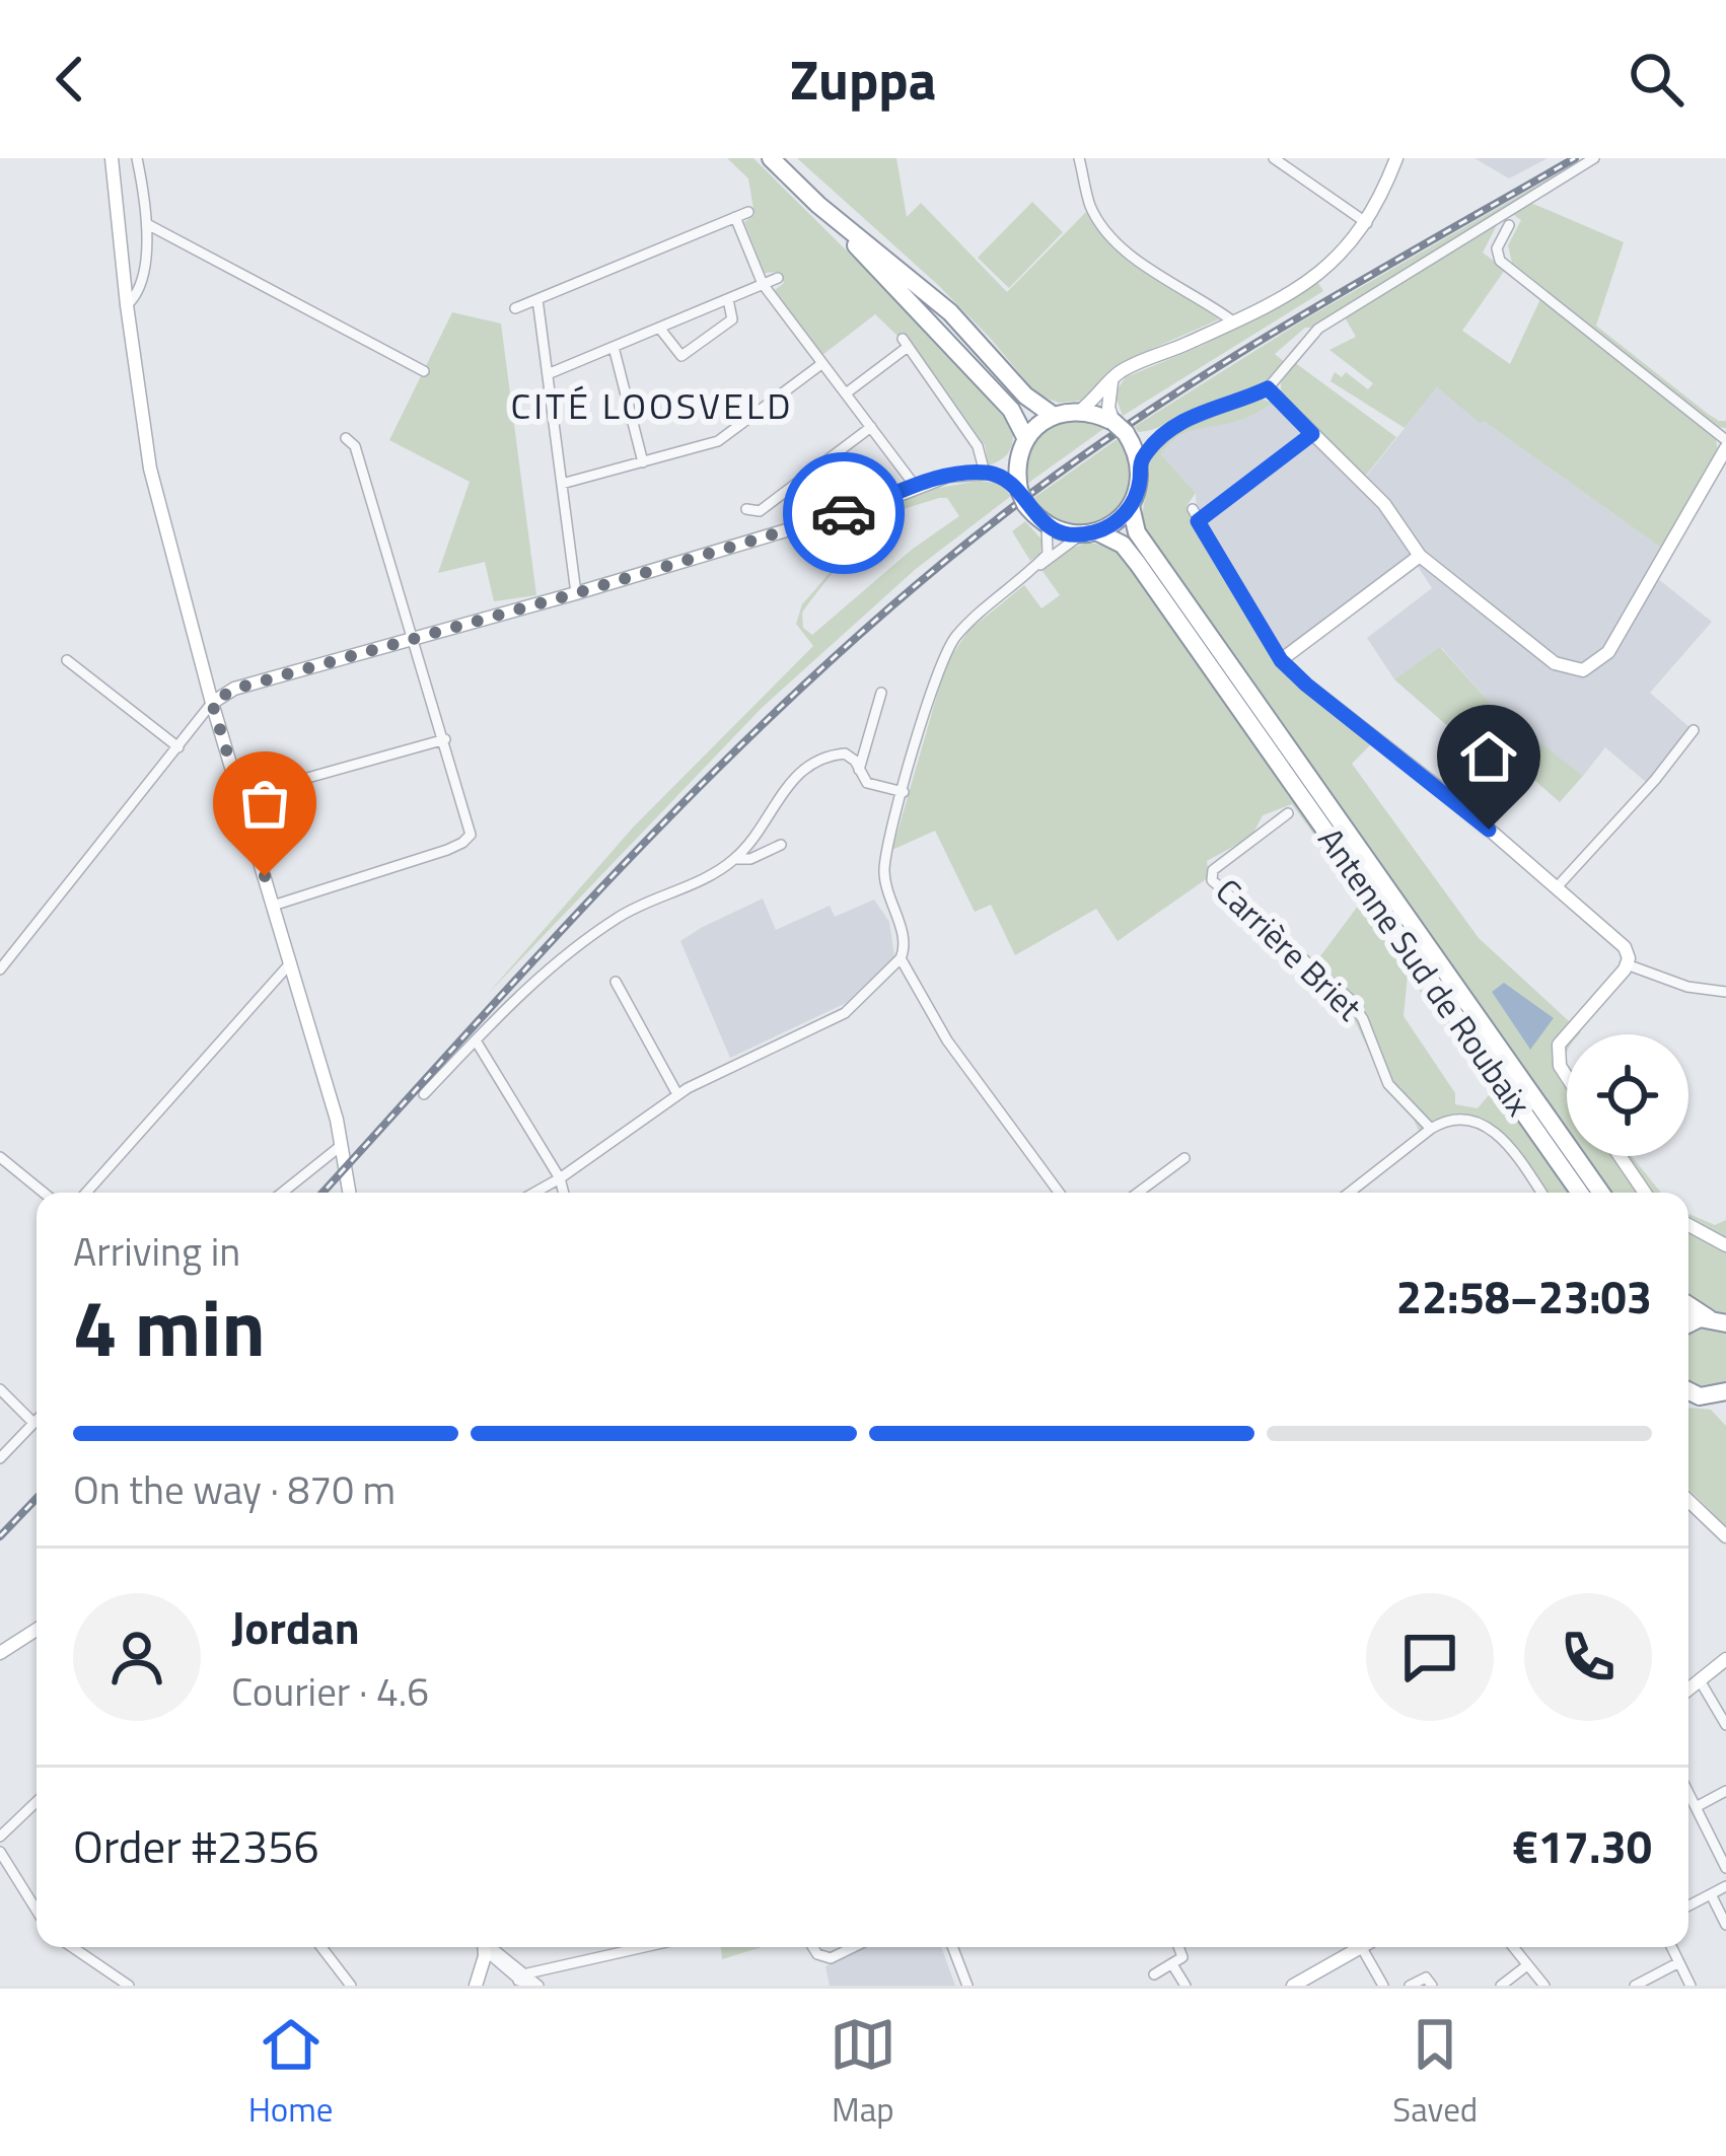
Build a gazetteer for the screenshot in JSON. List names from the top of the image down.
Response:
{
  "streets": {
    "highway": ["Antenne Sud de Roubaix"],
    "street": ["Carrière Briet"]
  },
  "districts": ["CITÉ LOOSVELD"],
  "page": {
    "header": "Zuppa",
    "heading": ["4 min", "Arriving in", "22:58–23:03"],
    "panel": [
      "Jordan",
      "Courier · 4.6",
      "Order #2356",
      "€17.30"
    ],
    "bar": "On the way · 870 m",
    "tabs": ["Home", "Map", "Saved"]
  }
}
